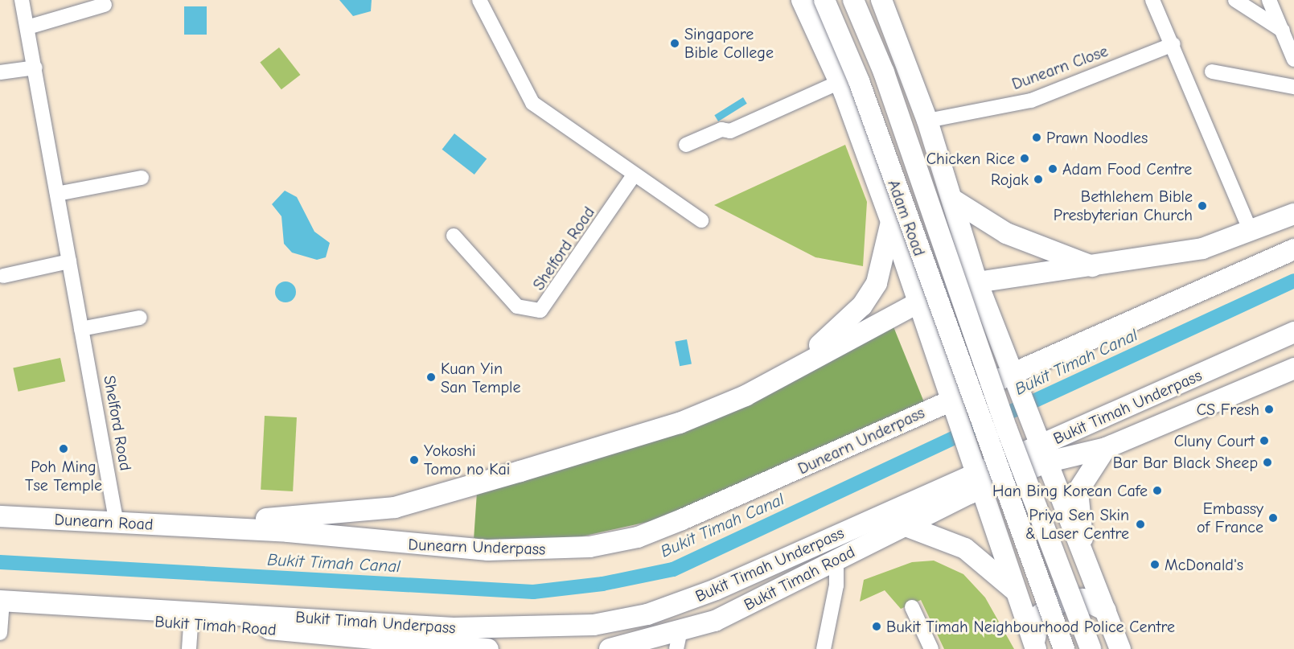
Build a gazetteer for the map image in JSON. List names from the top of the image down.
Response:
{
  "streets": {
    "highway": [
      "Adam Road",
      "Bukit Timah Underpass",
      "Dunearn Underpass",
      "Dunearn Road",
      "Bukit Timah Road"
    ],
    "street": ["Dunearn Close", "Shelford Road"]
  },
  "crossings": [
    ["Shelford Road", "Dunearn Road"],
    ["Bukit Timah Underpass", "Bukit Timah Road"],
    ["Dunearn Underpass", "Dunearn Road"]
  ],
  "water": ["Bukit Timah Canal"],
  "places": [
    "Singapore Bible College",
    "Prawn Noodles",
    "Chicken Rice",
    "Adam Food Centre",
    "Rojak",
    "Bethlehem Bible Presbyterian Church",
    "Kuan Yin San Temple",
    "CS Fresh",
    "Cluny Court",
    "Poh Ming Tse Temple",
    "Yokoshi Tomo no Kai",
    "Bar Bar Black Sheep",
    "Han Bing Korean Cafe",
    "Embassy of France",
    "Priya Sen Skin & Laser Centre",
    "McDonald's",
    "Bukit Timah Neighbourhood Police Centre"
  ]
}
